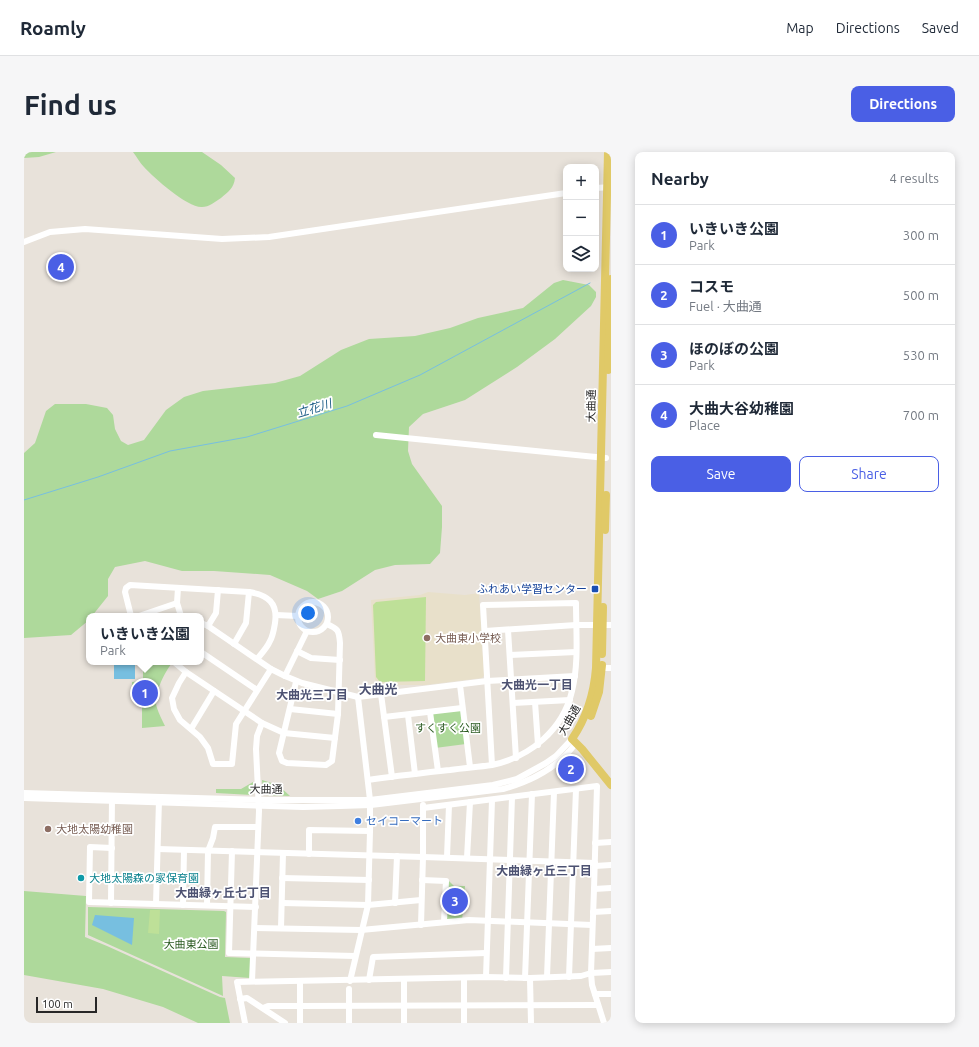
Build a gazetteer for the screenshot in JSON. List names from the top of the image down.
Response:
{
  "streets": {
    "main road": ["大曲通"]
  },
  "districts": [
    "大曲光一丁目",
    "大曲光",
    "大曲光三丁目",
    "大曲緑ヶ丘三丁目",
    "大曲緑ヶ丘七丁目"
  ],
  "water": ["立花川"],
  "parks": ["すくすく公園", "大曲東公園"],
  "places": {
    "transit": ["ふれあい学習センター"],
    "other": [
      "大曲東小学校",
      "セイコーマート",
      "大地太陽幼稚園",
      "大地太陽森の家保育園"
    ]
  },
  "scale_bar": "100 m",
  "page": {
    "header": "Roamly",
    "nav": ["Map", "Directions", "Saved"],
    "buttons": [
      "Directions",
      ["Save", "Share"]
    ],
    "title": "Find us",
    "heading": ["Nearby", "4 results"],
    "map_buttons": ["+", "−"],
    "list": [
      {
        "mark": "1",
        "name": "いきいき公園",
        "note": "Park",
        "value": "300 m"
      },
      {
        "mark": "2",
        "name": "コスモ",
        "note": "Fuel · 大曲通",
        "value": "500 m"
      },
      {
        "mark": "3",
        "name": "ほのぼの公園",
        "note": "Park",
        "value": "530 m"
      },
      {
        "mark": "4",
        "name": "大曲大谷幼稚園",
        "note": "Place",
        "value": "700 m"
      }
    ],
    "pins": [
      "4",
      "1",
      "2",
      "3"
    ],
    "popup": ["いきいき公園", "Park"],
    "scale": "100 m"
  }
}
